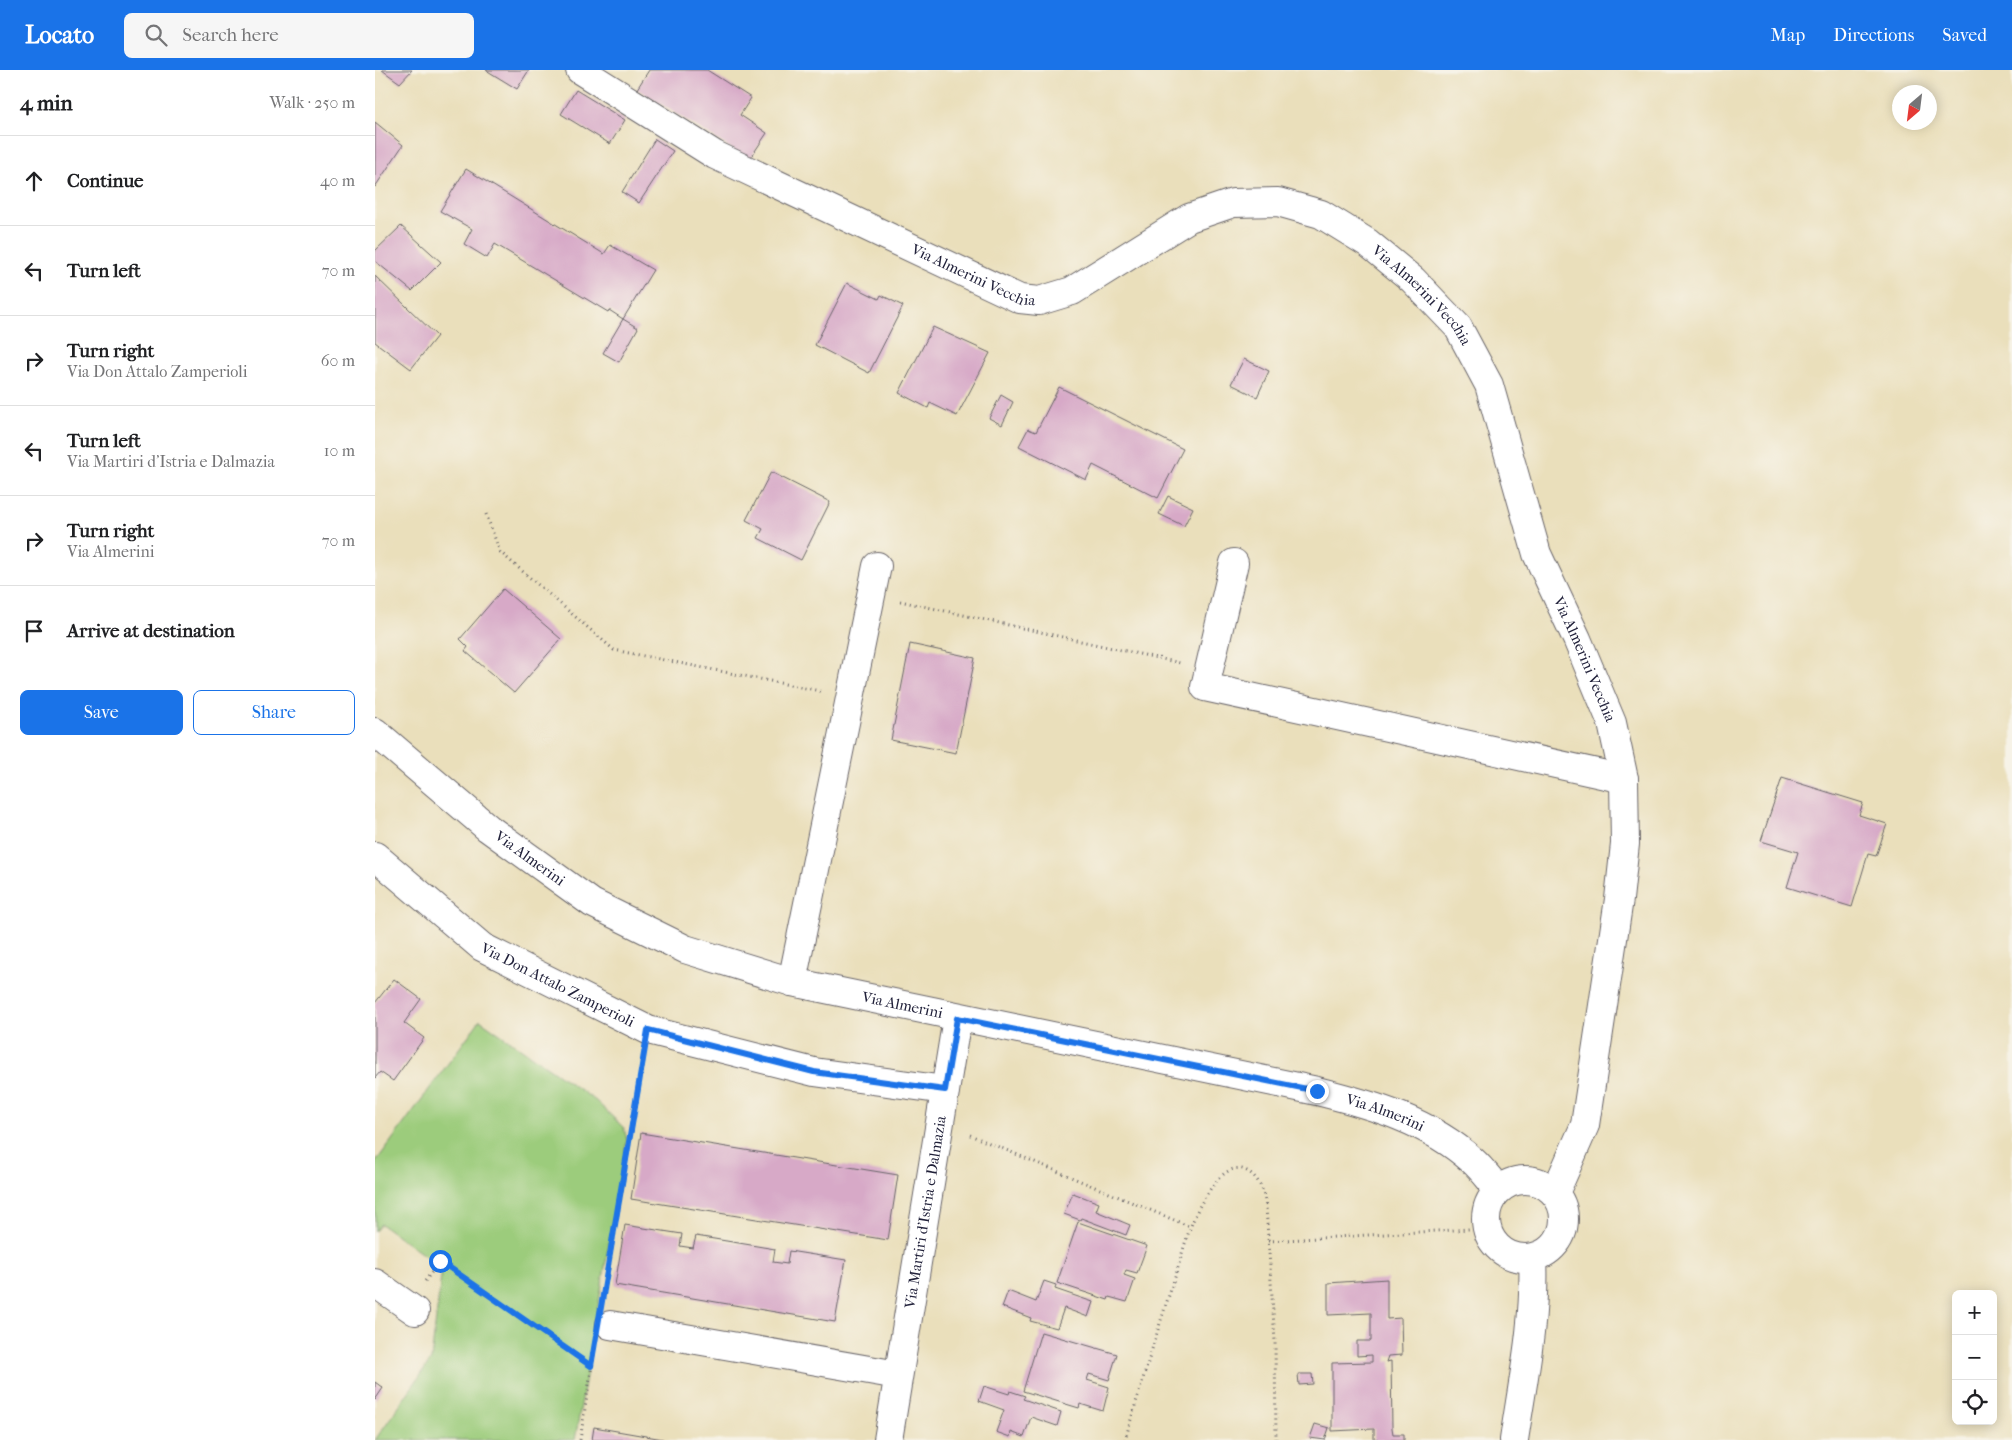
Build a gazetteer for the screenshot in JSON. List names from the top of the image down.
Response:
{
  "streets": {
    "street": [
      "Via Almerini Vecchia",
      "Via Almerini",
      "Via Don Attalo Zamperioli",
      "Via Martiri d'Istria e Dalmazia"
    ]
  },
  "crossings": [
    ["Via Almerini Vecchia", "Via Almerini"],
    ["Via Almerini", "Via Martiri d'Istria e Dalmazia"],
    ["Via Don Attalo Zamperioli", "Via Martiri d'Istria e Dalmazia"]
  ],
  "north": "bottom left",
  "page": {
    "header": "Locato",
    "search": "Search here",
    "nav": ["Map", "Directions", "Saved"],
    "heading": ["4 min", "Walk · 250 m"],
    "list": [
      ["Continue", "40 m"],
      ["Turn left", "70 m"],
      ["Turn right", "Via Don Attalo Zamperioli", "60 m"],
      ["Turn left", "Via Martiri d'Istria e Dalmazia", "10 m"],
      ["Turn right", "Via Almerini", "70 m"],
      "Arrive at destination"
    ],
    "buttons": ["Save", "Share"],
    "map_buttons": ["+", "−"]
  }
}
